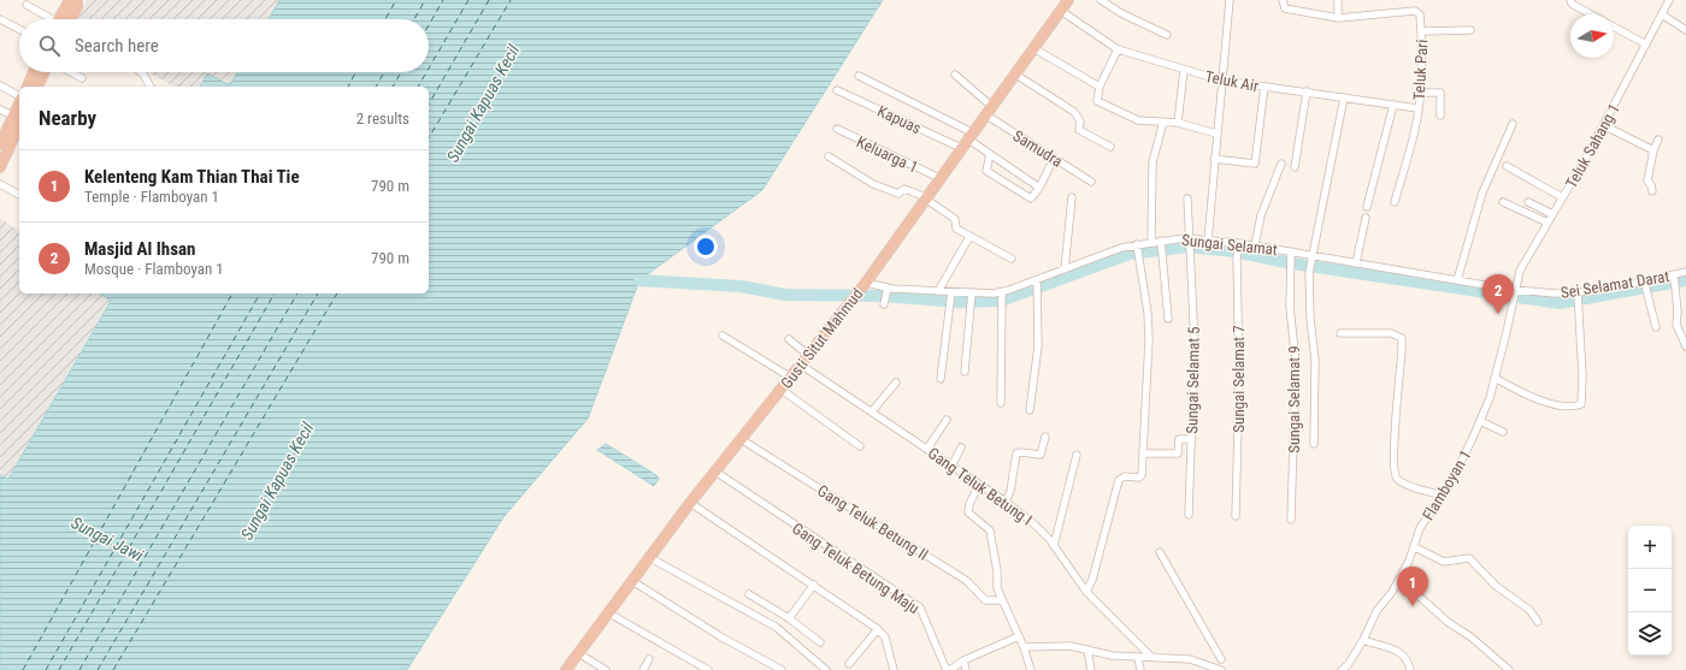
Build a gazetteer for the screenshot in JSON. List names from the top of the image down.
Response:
{
  "streets": {
    "highway": ["Gusti Situt Mahmud"],
    "street": [
      "Teluk Pari",
      "Teluk Air",
      "Kapuas",
      "Teluk Sahang 1",
      "Samudra",
      "Keluarga 1",
      "Sungai Selamat",
      "Sei Selamat Darat",
      "Sungai Selamat 7",
      "Sungai Selamat 5",
      "Sungai Selamat 9",
      "Flamboyan 1",
      "Gang Teluk Betung I",
      "Gang Teluk Betung II",
      "Gang Teluk Betung Maju"
    ]
  },
  "crossings": [
    ["Teluk Pari", "Teluk Air"],
    ["Teluk Air", "Gusti Situt Mahmud"],
    ["Kapuas", "Gusti Situt Mahmud"],
    ["Teluk Sahang 1", "Sungai Selamat"],
    ["Teluk Sahang 1", "Sei Selamat Darat"],
    ["Teluk Sahang 1", "Flamboyan 1"],
    ["Samudra", "Gusti Situt Mahmud"],
    ["Keluarga 1", "Gusti Situt Mahmud"],
    ["Sungai Selamat", "Sei Selamat Darat"],
    ["Sungai Selamat", "Gusti Situt Mahmud"],
    ["Sungai Selamat", "Sungai Selamat 7"],
    ["Sungai Selamat", "Sungai Selamat 5"],
    ["Sungai Selamat", "Sungai Selamat 9"],
    ["Sungai Selamat", "Flamboyan 1"],
    ["Sei Selamat Darat", "Flamboyan 1"],
    ["Gusti Situt Mahmud", "Gang Teluk Betung I"],
    ["Gusti Situt Mahmud", "Gang Teluk Betung II"],
    ["Gusti Situt Mahmud", "Gang Teluk Betung Maju"]
  ],
  "water": ["Sungai Kapuas Kecil", "Sungai Jawi"],
  "north": "right",
  "page": {
    "search": "Search here",
    "heading": ["Nearby", "2 results"],
    "list": [
      {
        "mark": "1",
        "name": "Kelenteng Kam Thian Thai Tie",
        "note": "Temple · Flamboyan 1",
        "value": "790 m"
      },
      {
        "mark": "2",
        "name": "Masjid Al Ihsan",
        "note": "Mosque · Flamboyan 1",
        "value": "790 m"
      }
    ],
    "pins": ["2", "1"],
    "map_buttons": ["+", "−"]
  }
}
